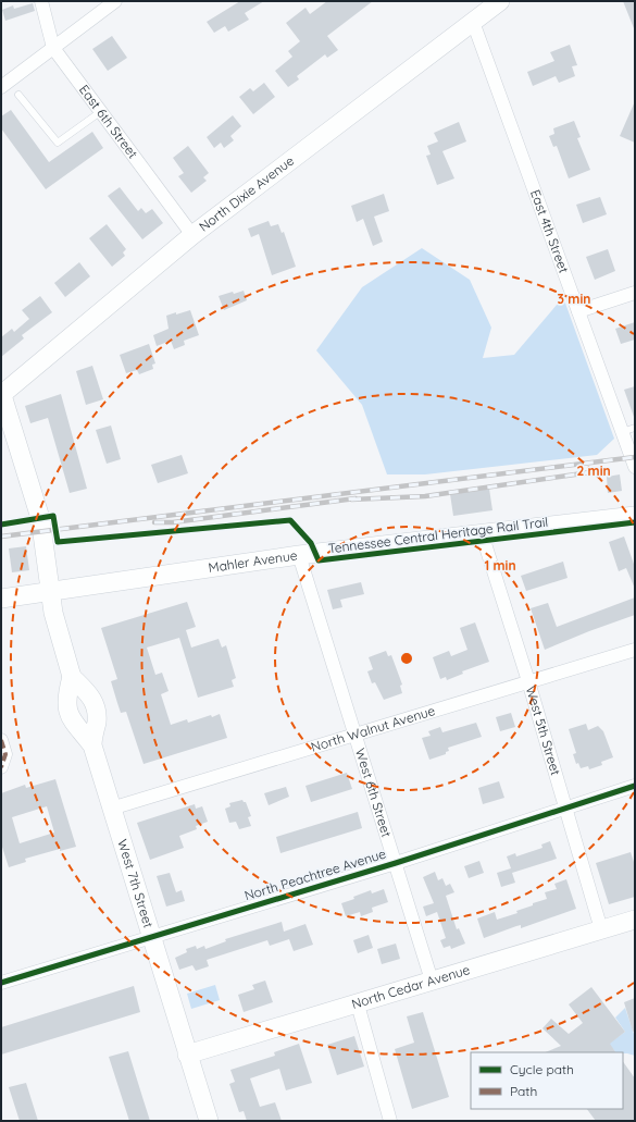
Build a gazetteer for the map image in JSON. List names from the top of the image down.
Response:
{
  "streets": {
    "street": [
      "East 6th Street",
      "North Dixie Avenue",
      "East 4th Street",
      "Mahler Avenue",
      "North Walnut Avenue",
      "West 5th Street",
      "West 6th Street",
      "North Peachtree Avenue",
      "West 7th Street",
      "North Cedar Avenue"
    ],
    "cycle path": ["Tennessee Central Heritage Rail Trail"]
  },
  "crossings": [
    ["East 6th Street", "North Dixie Avenue"],
    ["North Dixie Avenue", "East 4th Street"],
    ["North Dixie Avenue", "West 7th Street"],
    ["Mahler Avenue", "West 5th Street"],
    ["Mahler Avenue", "West 6th Street"],
    ["Mahler Avenue", "West 7th Street"],
    ["North Walnut Avenue", "West 5th Street"],
    ["North Walnut Avenue", "West 6th Street"],
    ["North Walnut Avenue", "West 7th Street"],
    ["West 5th Street", "North Peachtree Avenue"],
    ["West 5th Street", "North Cedar Avenue"],
    ["West 6th Street", "North Peachtree Avenue"],
    ["West 6th Street", "North Cedar Avenue"],
    ["North Peachtree Avenue", "West 7th Street"],
    ["West 7th Street", "North Cedar Avenue"]
  ],
  "legend": ["Cycle path", "Path"],
  "rings": ["3 min", "2 min", "1 min"]
}
